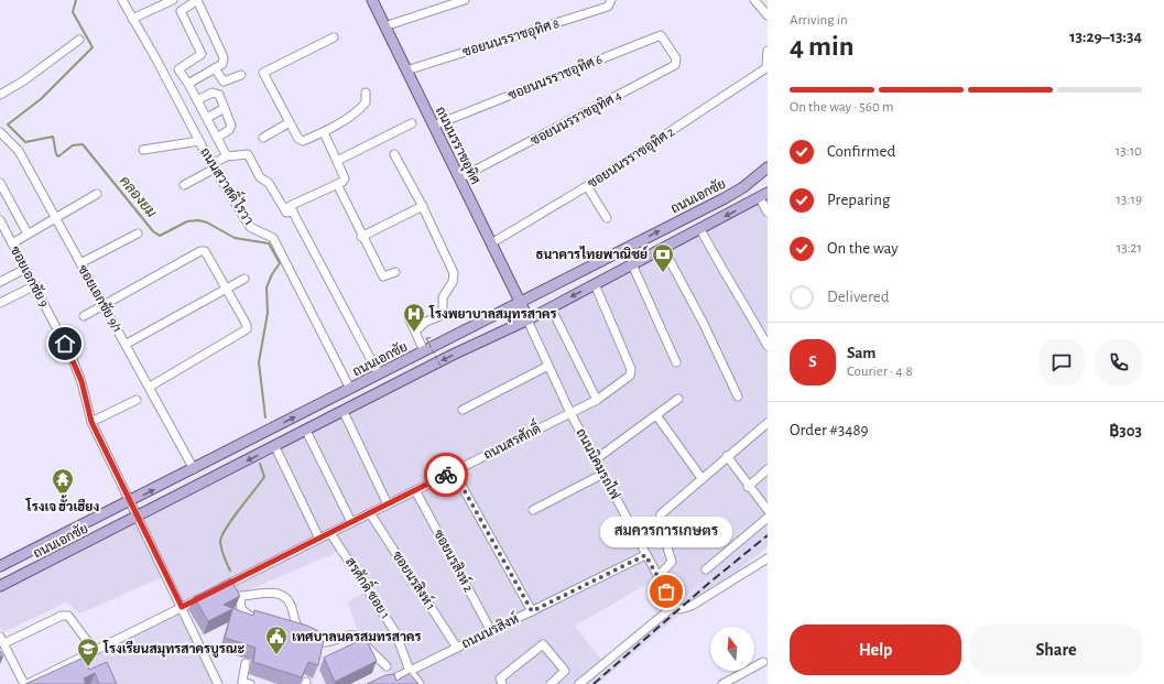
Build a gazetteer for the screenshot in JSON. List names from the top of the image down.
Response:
{
  "streets": {
    "main road": ["ถนนนรราชอุทิศ", "ถนนเอกชัย"],
    "street": [
      "ซอยนนรราชอุทิศ 8",
      "ซอยนนรราชอุทิศ 6",
      "ซอยนนรราชอุทิศ 4",
      "ซอยนนรราชอุทิศ 2",
      "ถนนสวาสดิ์ ไรวา",
      "ซอยเอกชัย 9",
      "ซอยเอกชัย 9/1",
      "ถนนสรศักดิ์",
      "ถนนนิคมรถไฟ",
      "ซอยนรสิงห์ 2",
      "ซอยนรสิงห์ 1",
      "สรศักดิ์ ซอย 1",
      "ถนนนรสิงห์"
    ]
  },
  "crossings": [
    ["ซอยนนรราชอุทิศ 8", "ถนนนรราชอุทิศ"],
    ["ซอยนนรราชอุทิศ 6", "ซอยนนรราชอุทิศ 4"],
    ["ซอยนนรราชอุทิศ 6", "ถนนนรราชอุทิศ"],
    ["ซอยนนรราชอุทิศ 4", "ถนนนรราชอุทิศ"],
    ["ถนนนรราชอุทิศ", "ซอยนนรราชอุทิศ 2"],
    ["ถนนนรราชอุทิศ", "ถนนเอกชัย"],
    ["ถนนนรราชอุทิศ", "ถนนนิคมรถไฟ"],
    ["ถนนสวาสดิ์ ไรวา", "ถนนเอกชัย"],
    ["ถนนเอกชัย", "ซอยเอกชัย 9"],
    ["ถนนเอกชัย", "ซอยเอกชัย 9/1"],
    ["ถนนเอกชัย", "ถนนสรศักดิ์"],
    ["ถนนเอกชัย", "ถนนนิคมรถไฟ"],
    ["ถนนสรศักดิ์", "ถนนนิคมรถไฟ"],
    ["ถนนสรศักดิ์", "ซอยนรสิงห์ 2"],
    ["ถนนสรศักดิ์", "ซอยนรสิงห์ 1"],
    ["ถนนสรศักดิ์", "สรศักดิ์ ซอย 1"],
    ["ถนนนิคมรถไฟ", "ถนนนรสิงห์"],
    ["ซอยนรสิงห์ 2", "ถนนนรสิงห์"],
    ["ซอยนรสิงห์ 1", "ถนนนรสิงห์"],
    ["สรศักดิ์ ซอย 1", "ถนนนรสิงห์"]
  ],
  "water": ["คลองยม"],
  "places": {
    "bank": ["ธนาคารไทยพาณิชย์"],
    "hospital": ["โรงพยาบาลสมุทรสาคร"],
    "temple": ["โรงเจ ฮั้วเฮียง"],
    "other": ["สมควรการเกษตร"],
    "public building": ["เทศบาลนครสมทรสาคร"],
    "school or university": ["โรงเรียนสมุทรสาครบูรณะ"]
  },
  "north": "top",
  "page": {
    "heading": ["4 min", "Arriving in", "13:29–13:34"],
    "panel": [
      "Sam",
      "Courier · 4.8",
      "Order #3489",
      "฿303"
    ],
    "bar": "On the way · 560 m",
    "list": [
      ["Confirmed", "13:10"],
      ["Preparing", "13:19"],
      ["On the way", "13:21"],
      "Delivered"
    ],
    "round": "S",
    "bubble": "สมควรการเกษตร",
    "buttons": ["Help", "Share"]
  }
}
